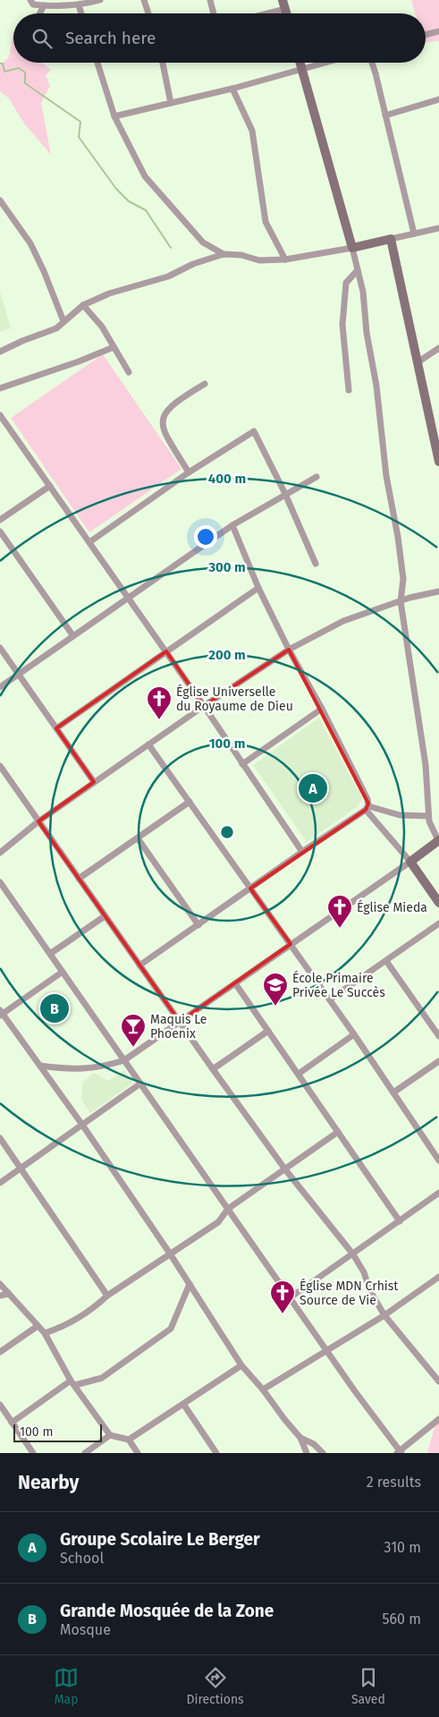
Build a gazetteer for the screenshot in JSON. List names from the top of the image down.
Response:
{
  "places": {
    "church": ["Église Universelle du Royaume de Dieu", "Église Mieda", "Église MDN Crhist Source de Vie"],
    "school or university": ["École Primaire Privée Le Succès"],
    "bar": ["Maquis Le Phoenix"]
  },
  "scale_bar": "100 m",
  "page": {
    "search": "Search here",
    "pins": ["A", "B"],
    "scale": "100 m",
    "heading": ["Nearby", "2 results"],
    "list": [
      {
        "mark": "A",
        "name": "Groupe Scolaire Le Berger",
        "note": "School",
        "value": "310 m"
      },
      {
        "mark": "B",
        "name": "Grande Mosquée de la Zone",
        "note": "Mosque",
        "value": "560 m"
      }
    ],
    "nav": ["Map", "Directions", "Saved"]
  },
  "rings": [
    "400 m",
    "300 m",
    "200 m",
    "100 m"
  ]
}
